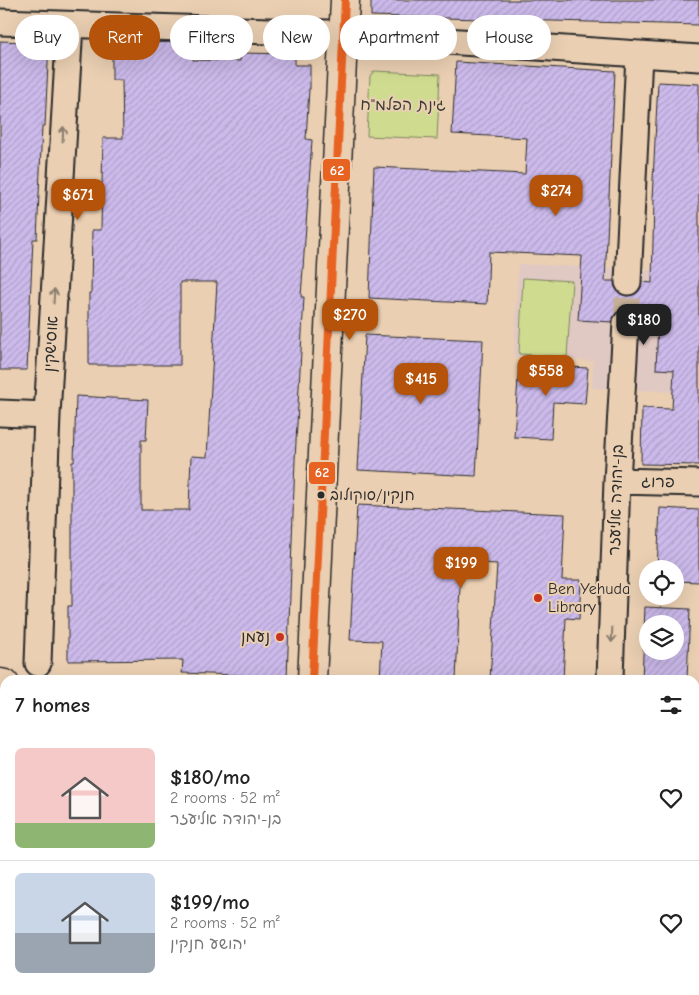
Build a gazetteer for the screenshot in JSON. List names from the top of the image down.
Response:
{
  "streets": {
    "street": ["אוסישקין", "פרוג", "בן-יהודה אליעזר"]
  },
  "crossings": [
    ["פרוג", "בן-יהודה אליעזר"]
  ],
  "one_way": ["אוסישקין", "בן-יהודה אליעזר"],
  "parks": ["גינת הפלמ\"ח"],
  "places": ["חנקין/סוקולוב", "Ben Yehuda Library", "נעמן"],
  "lines": ["transit line 62"],
  "page": {
    "chip": [
      "Buy",
      "Rent",
      "Filters",
      "New",
      "Apartment",
      "House"
    ],
    "price": [
      "$274",
      "$671",
      "$270",
      "$180",
      "$558",
      "$415",
      "$199"
    ],
    "heading": "7 homes",
    "list": [
      {
        "name": "$180/mo",
        "note": "2 rooms · 52 m² · בן-יהודה אליעזר"
      },
      {
        "name": "$199/mo",
        "note": "2 rooms · 52 m² · יהושע חנקין"
      }
    ]
  }
}
